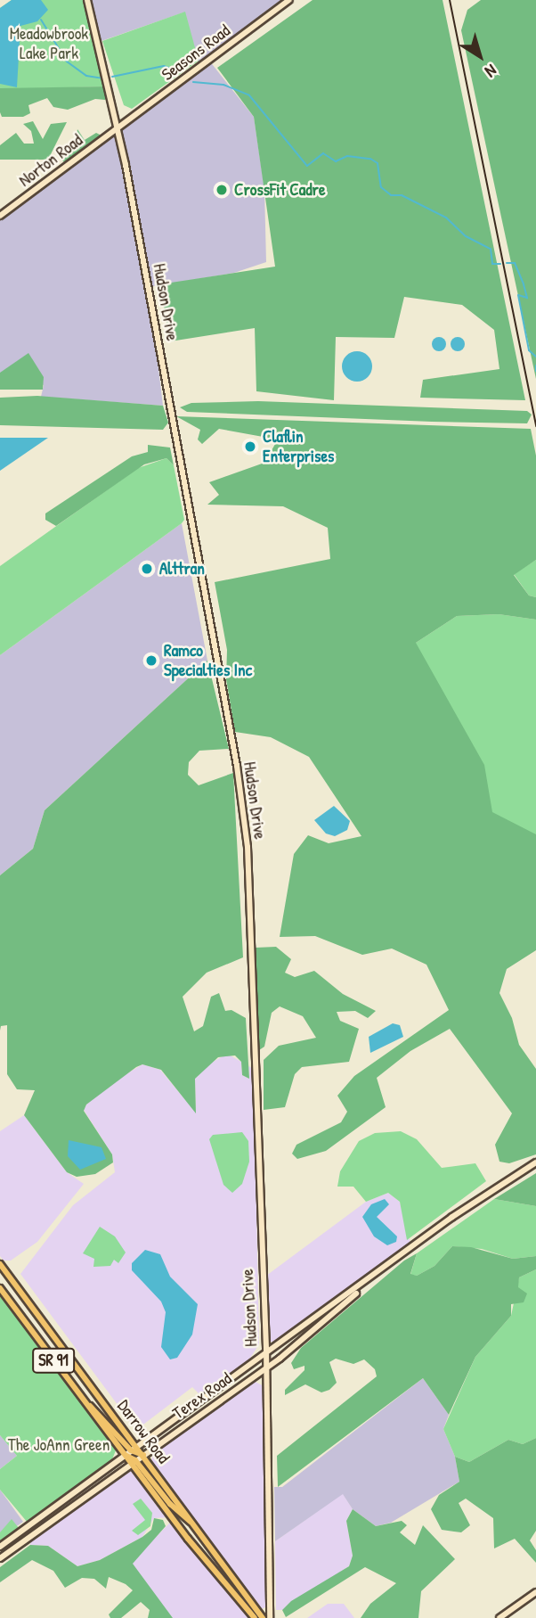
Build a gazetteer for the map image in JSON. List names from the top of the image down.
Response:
{
  "streets": {
    "main road": [
      "Seasons Road",
      "Norton Road",
      "Hudson Drive",
      "SR 91",
      "Terex Road",
      "Darrow Road"
    ]
  },
  "crossings": [
    ["Seasons Road", "Norton Road"],
    ["Seasons Road", "Hudson Drive"],
    ["Norton Road", "Hudson Drive"],
    ["Hudson Drive", "Terex Road"],
    ["Terex Road", "Darrow Road"]
  ],
  "parks": ["Meadowbrook Lake Park", "The JoAnn Green"],
  "places": [
    "CrossFit Cadre",
    "Claflin Enterprises",
    "Alttran",
    "Ramco Specialties Inc"
  ],
  "north": "bottom right"
}
